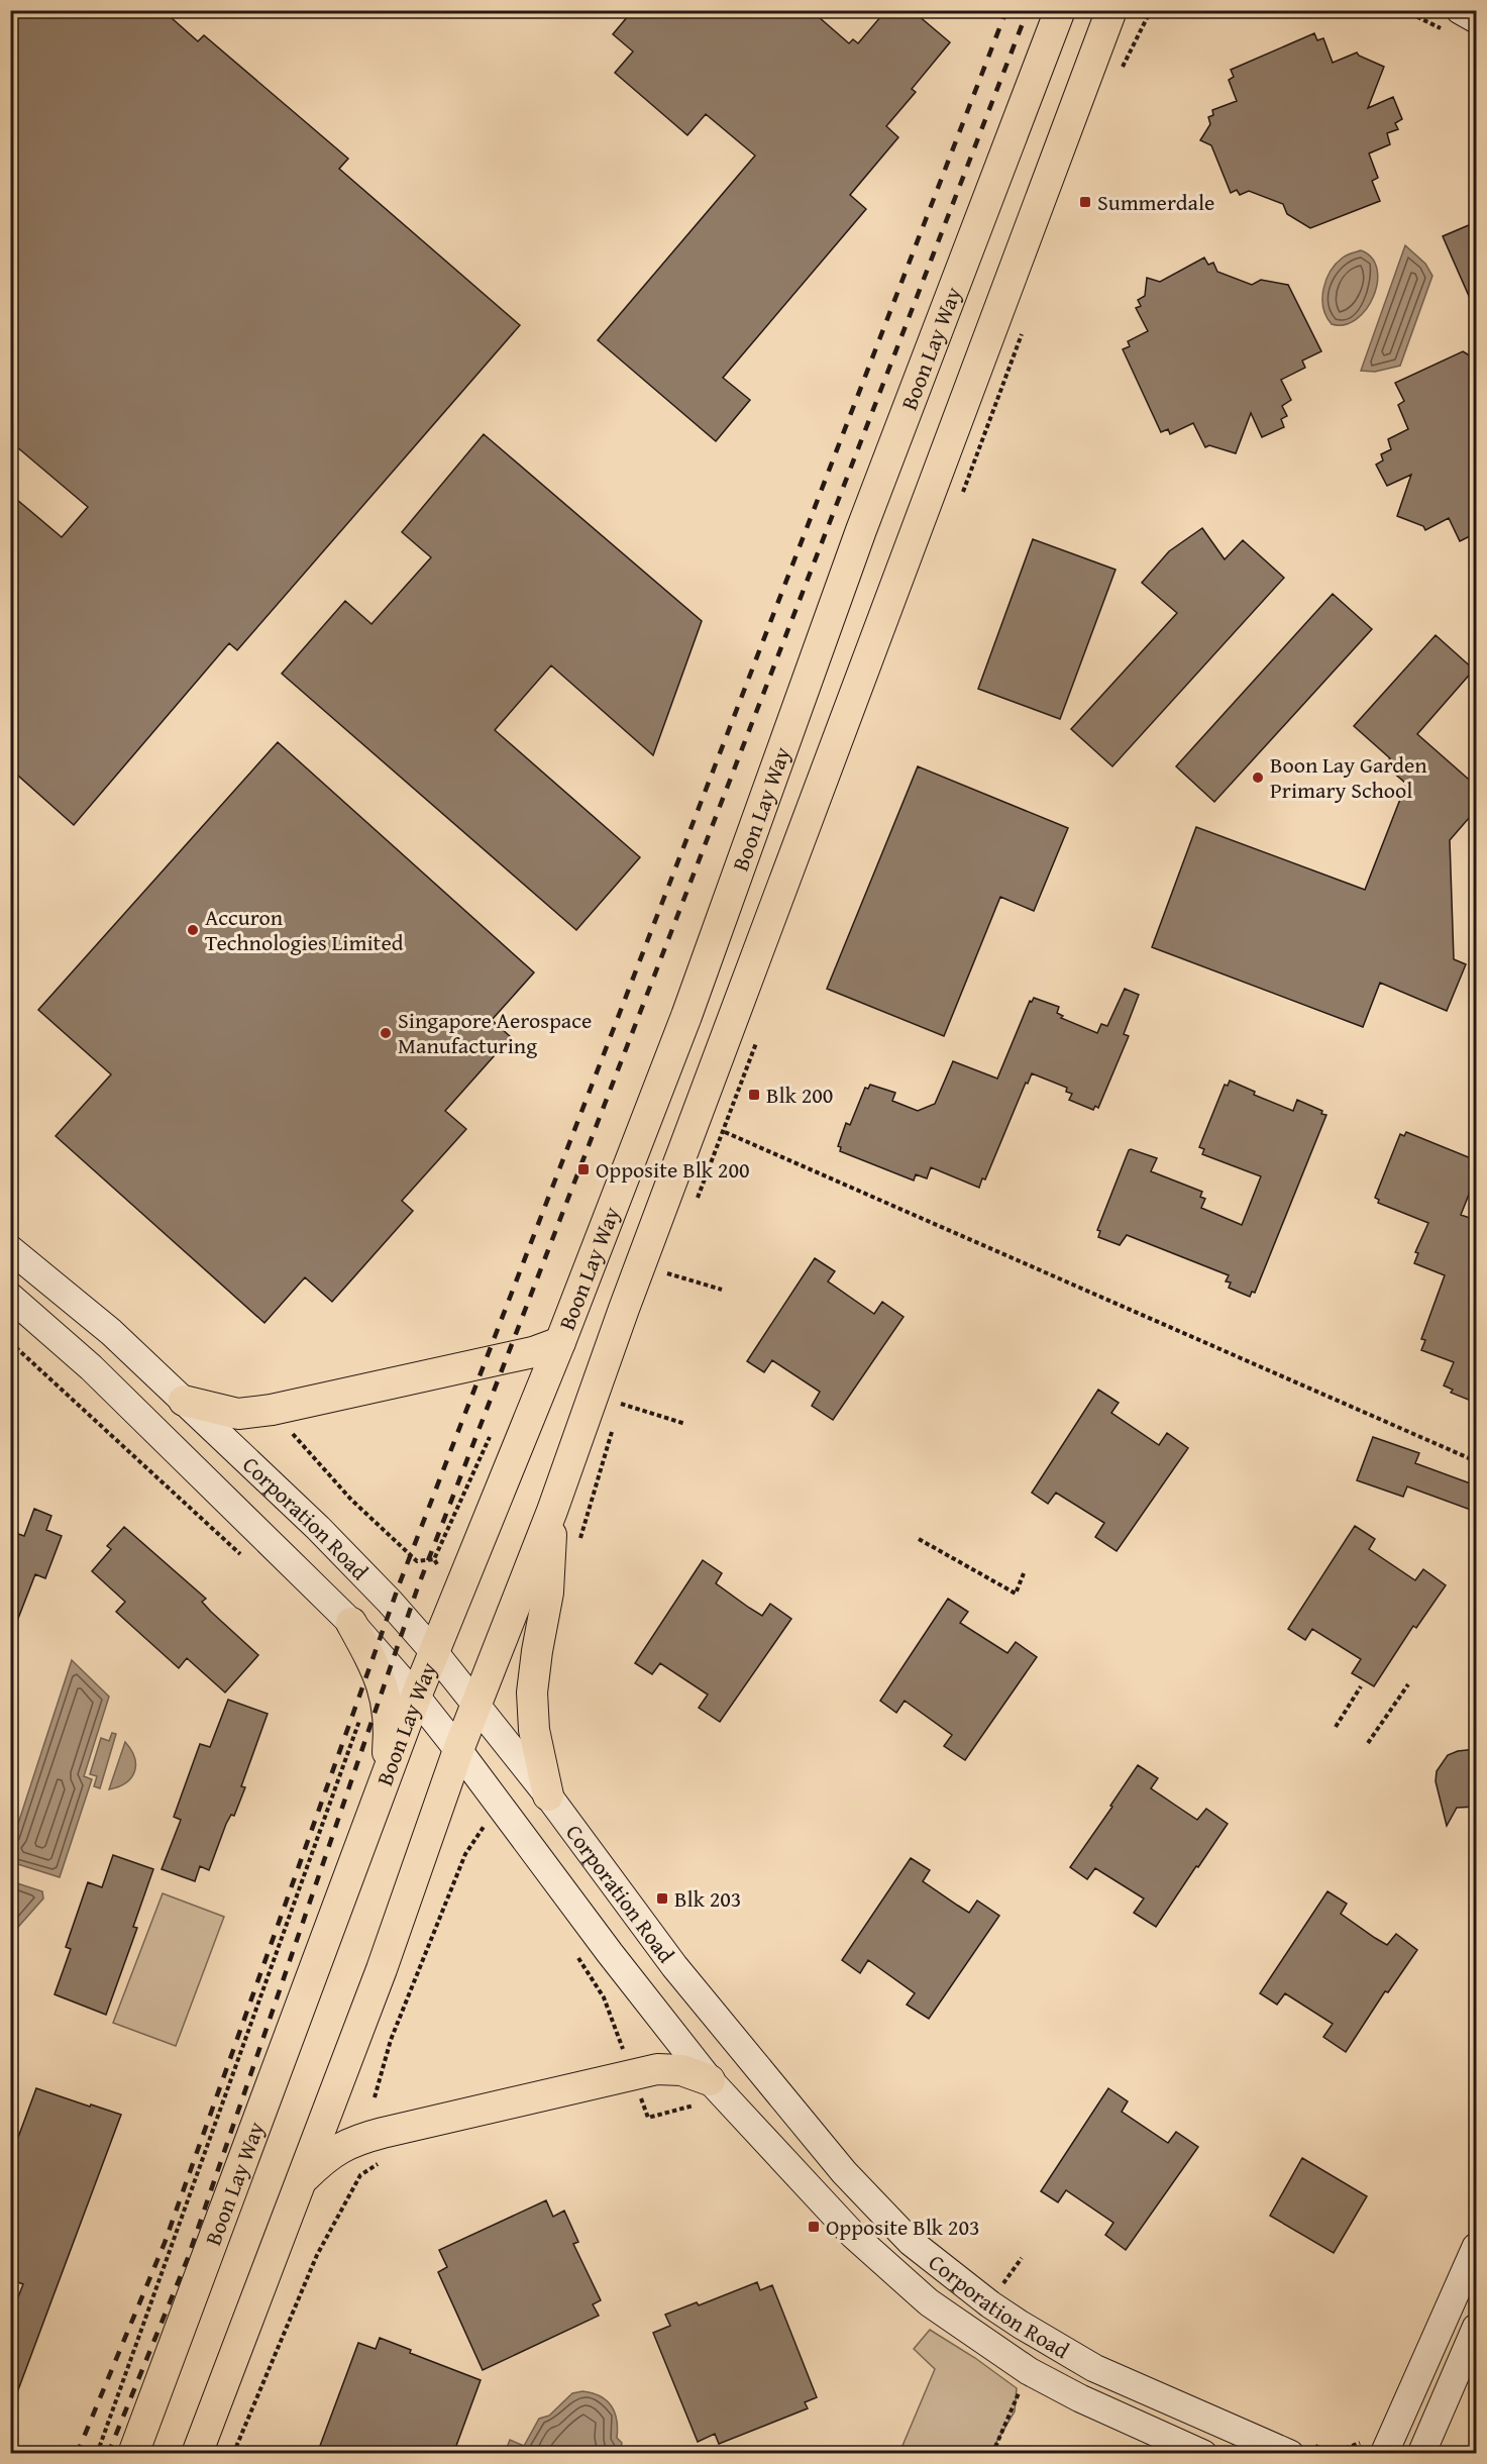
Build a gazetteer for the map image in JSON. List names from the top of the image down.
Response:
{
  "streets": {
    "main road": ["Boon Lay Way", "Corporation Road"]
  },
  "crossings": [
    ["Boon Lay Way", "Corporation Road"]
  ],
  "places": {
    "transit": [
      "Summerdale",
      "Blk 200",
      "Opposite Blk 200",
      "Blk 203",
      "Opposite Blk 203"
    ],
    "other": ["Boon Lay Garden Primary School", "Accuron Technologies Limited", "Singapore Aerospace Manufacturing"]
  }
}
